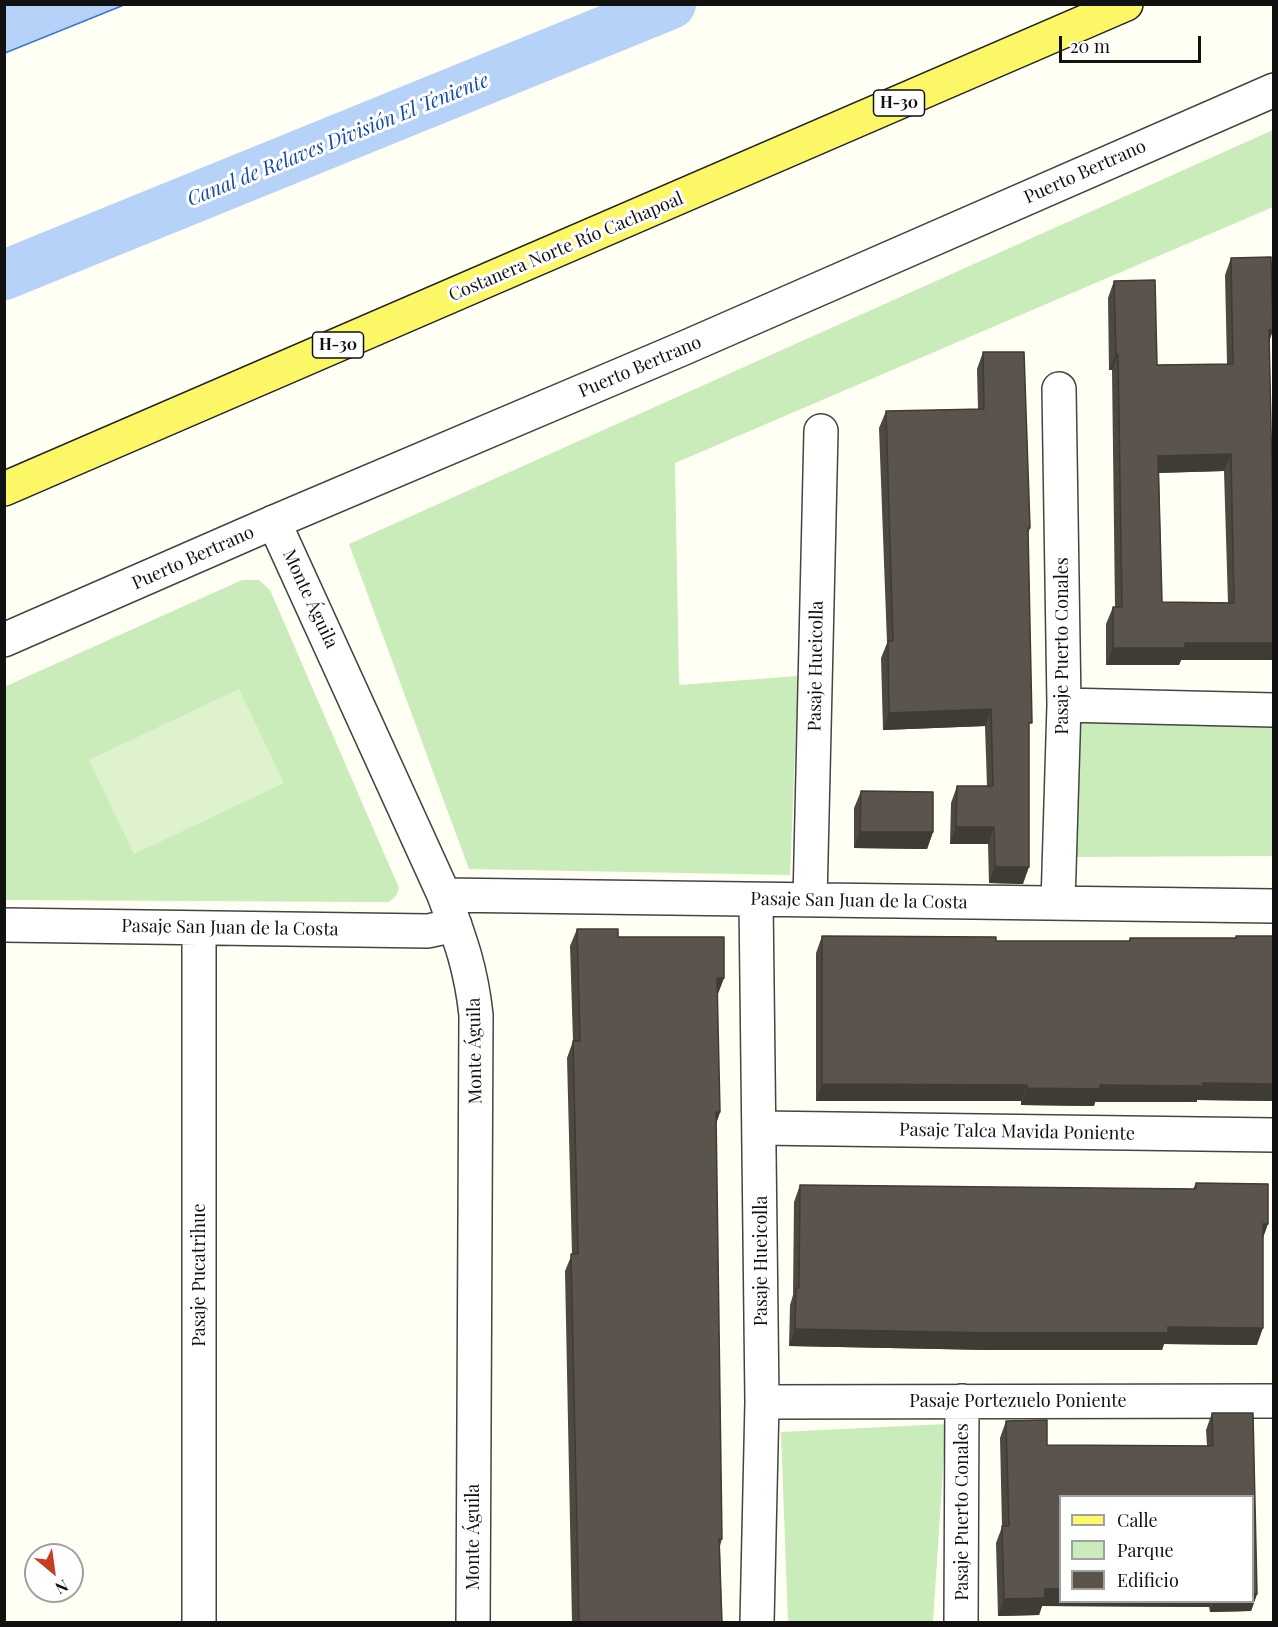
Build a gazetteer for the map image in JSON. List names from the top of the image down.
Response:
{
  "streets": {
    "main road": ["H-30", "Costanera Norte Río Cachapoal"],
    "street": [
      "Puerto Bertrano",
      "Monte Águila",
      "Pasaje Puerto Conales",
      "Pasaje Hueicolla",
      "Pasaje San Juan de la Costa",
      "Pasaje Talca Mavida Poniente",
      "Pasaje Pucatrihue",
      "Pasaje Portezuelo Poniente"
    ]
  },
  "crossings": [
    ["Puerto Bertrano", "Monte Águila"],
    ["Monte Águila", "Pasaje San Juan de la Costa"],
    ["Pasaje Puerto Conales", "Pasaje San Juan de la Costa"],
    ["Pasaje Puerto Conales", "Pasaje Portezuelo Poniente"],
    ["Pasaje Hueicolla", "Pasaje San Juan de la Costa"],
    ["Pasaje Hueicolla", "Pasaje Talca Mavida Poniente"],
    ["Pasaje Hueicolla", "Pasaje Portezuelo Poniente"],
    ["Pasaje San Juan de la Costa", "Pasaje Pucatrihue"]
  ],
  "water": ["Canal de Relaves División El Teniente"],
  "legend": ["Calle", "Parque", "Edificio"],
  "scale_bar": "20 m",
  "north": "bottom right"
}
